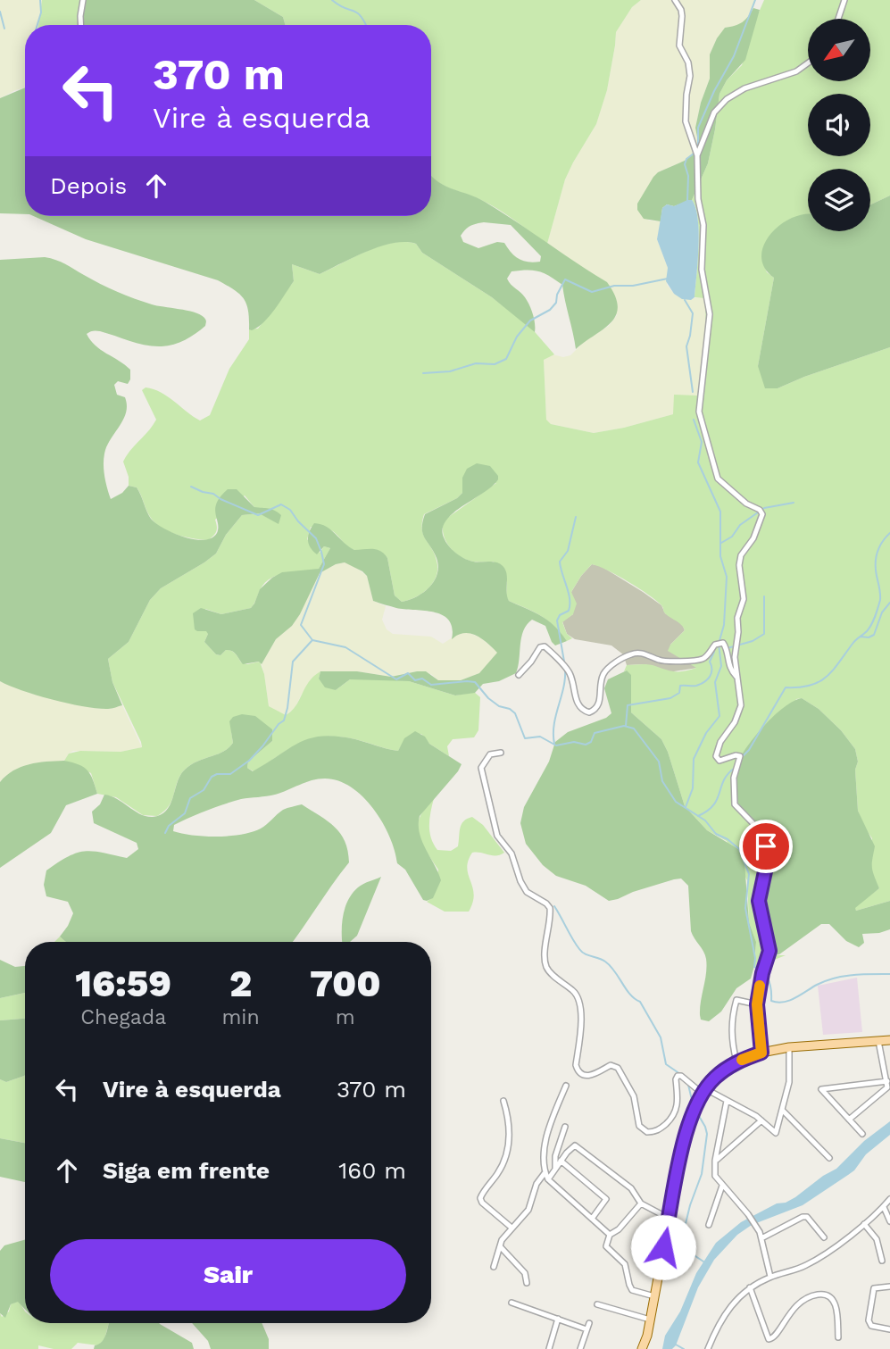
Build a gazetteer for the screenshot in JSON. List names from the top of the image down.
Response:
{
  "north": "bottom left",
  "page": {
    "turn": ["370 m", "Vire à esquerda"],
    "then": "Depois",
    "eta": [
      "16:59",
      "Chegada",
      "2",
      "min",
      "700",
      "m"
    ],
    "list": [
      {
        "name": "Vire à esquerda",
        "value": "370 m"
      },
      {
        "name": "Siga em frente",
        "value": "160 m"
      }
    ],
    "buttons": "Sair"
  }
}
